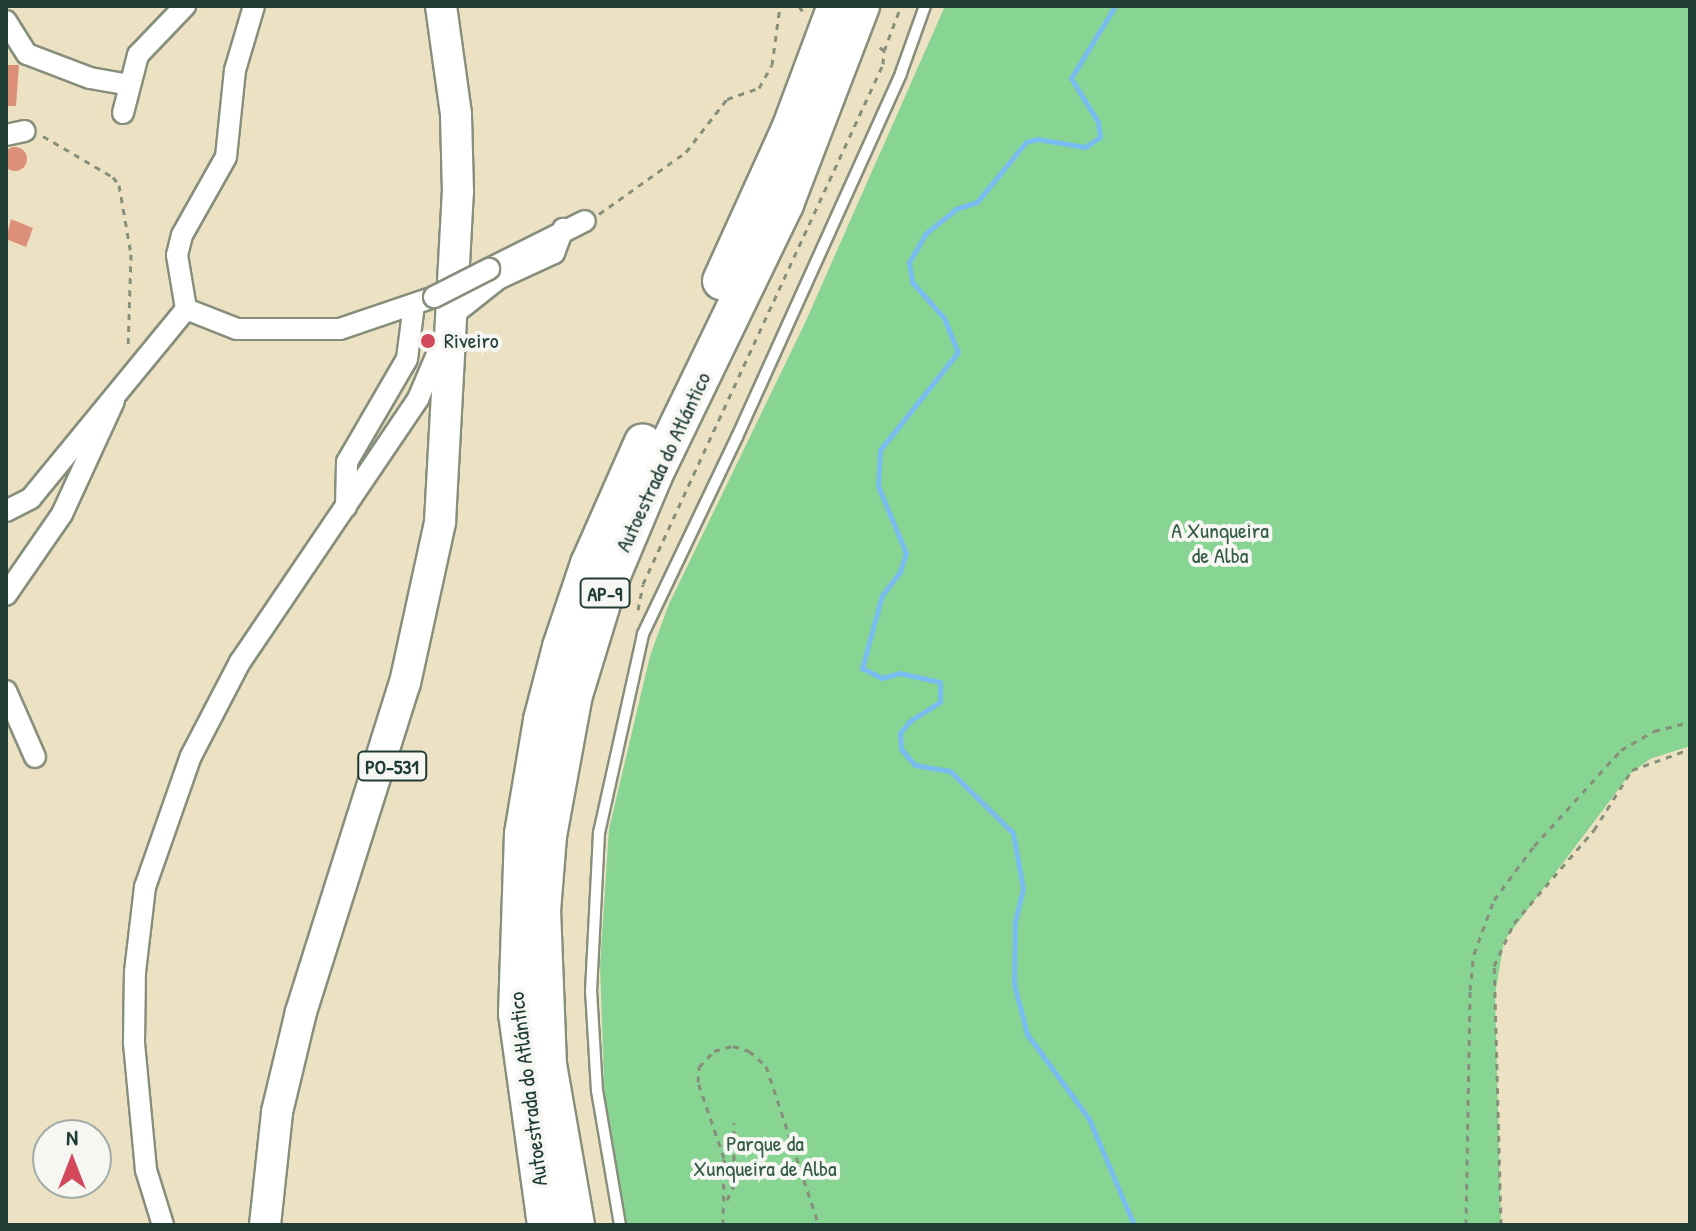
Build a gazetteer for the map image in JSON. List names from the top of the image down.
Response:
{
  "streets": {
    "highway": ["Autoestrada do Atlántico", "AP-9"],
    "main road": ["PO-531"]
  },
  "parks": ["A Xunqueira de Alba", "Parque da Xunqueira de Alba"],
  "places": ["Riveiro"],
  "north": "top"
}
